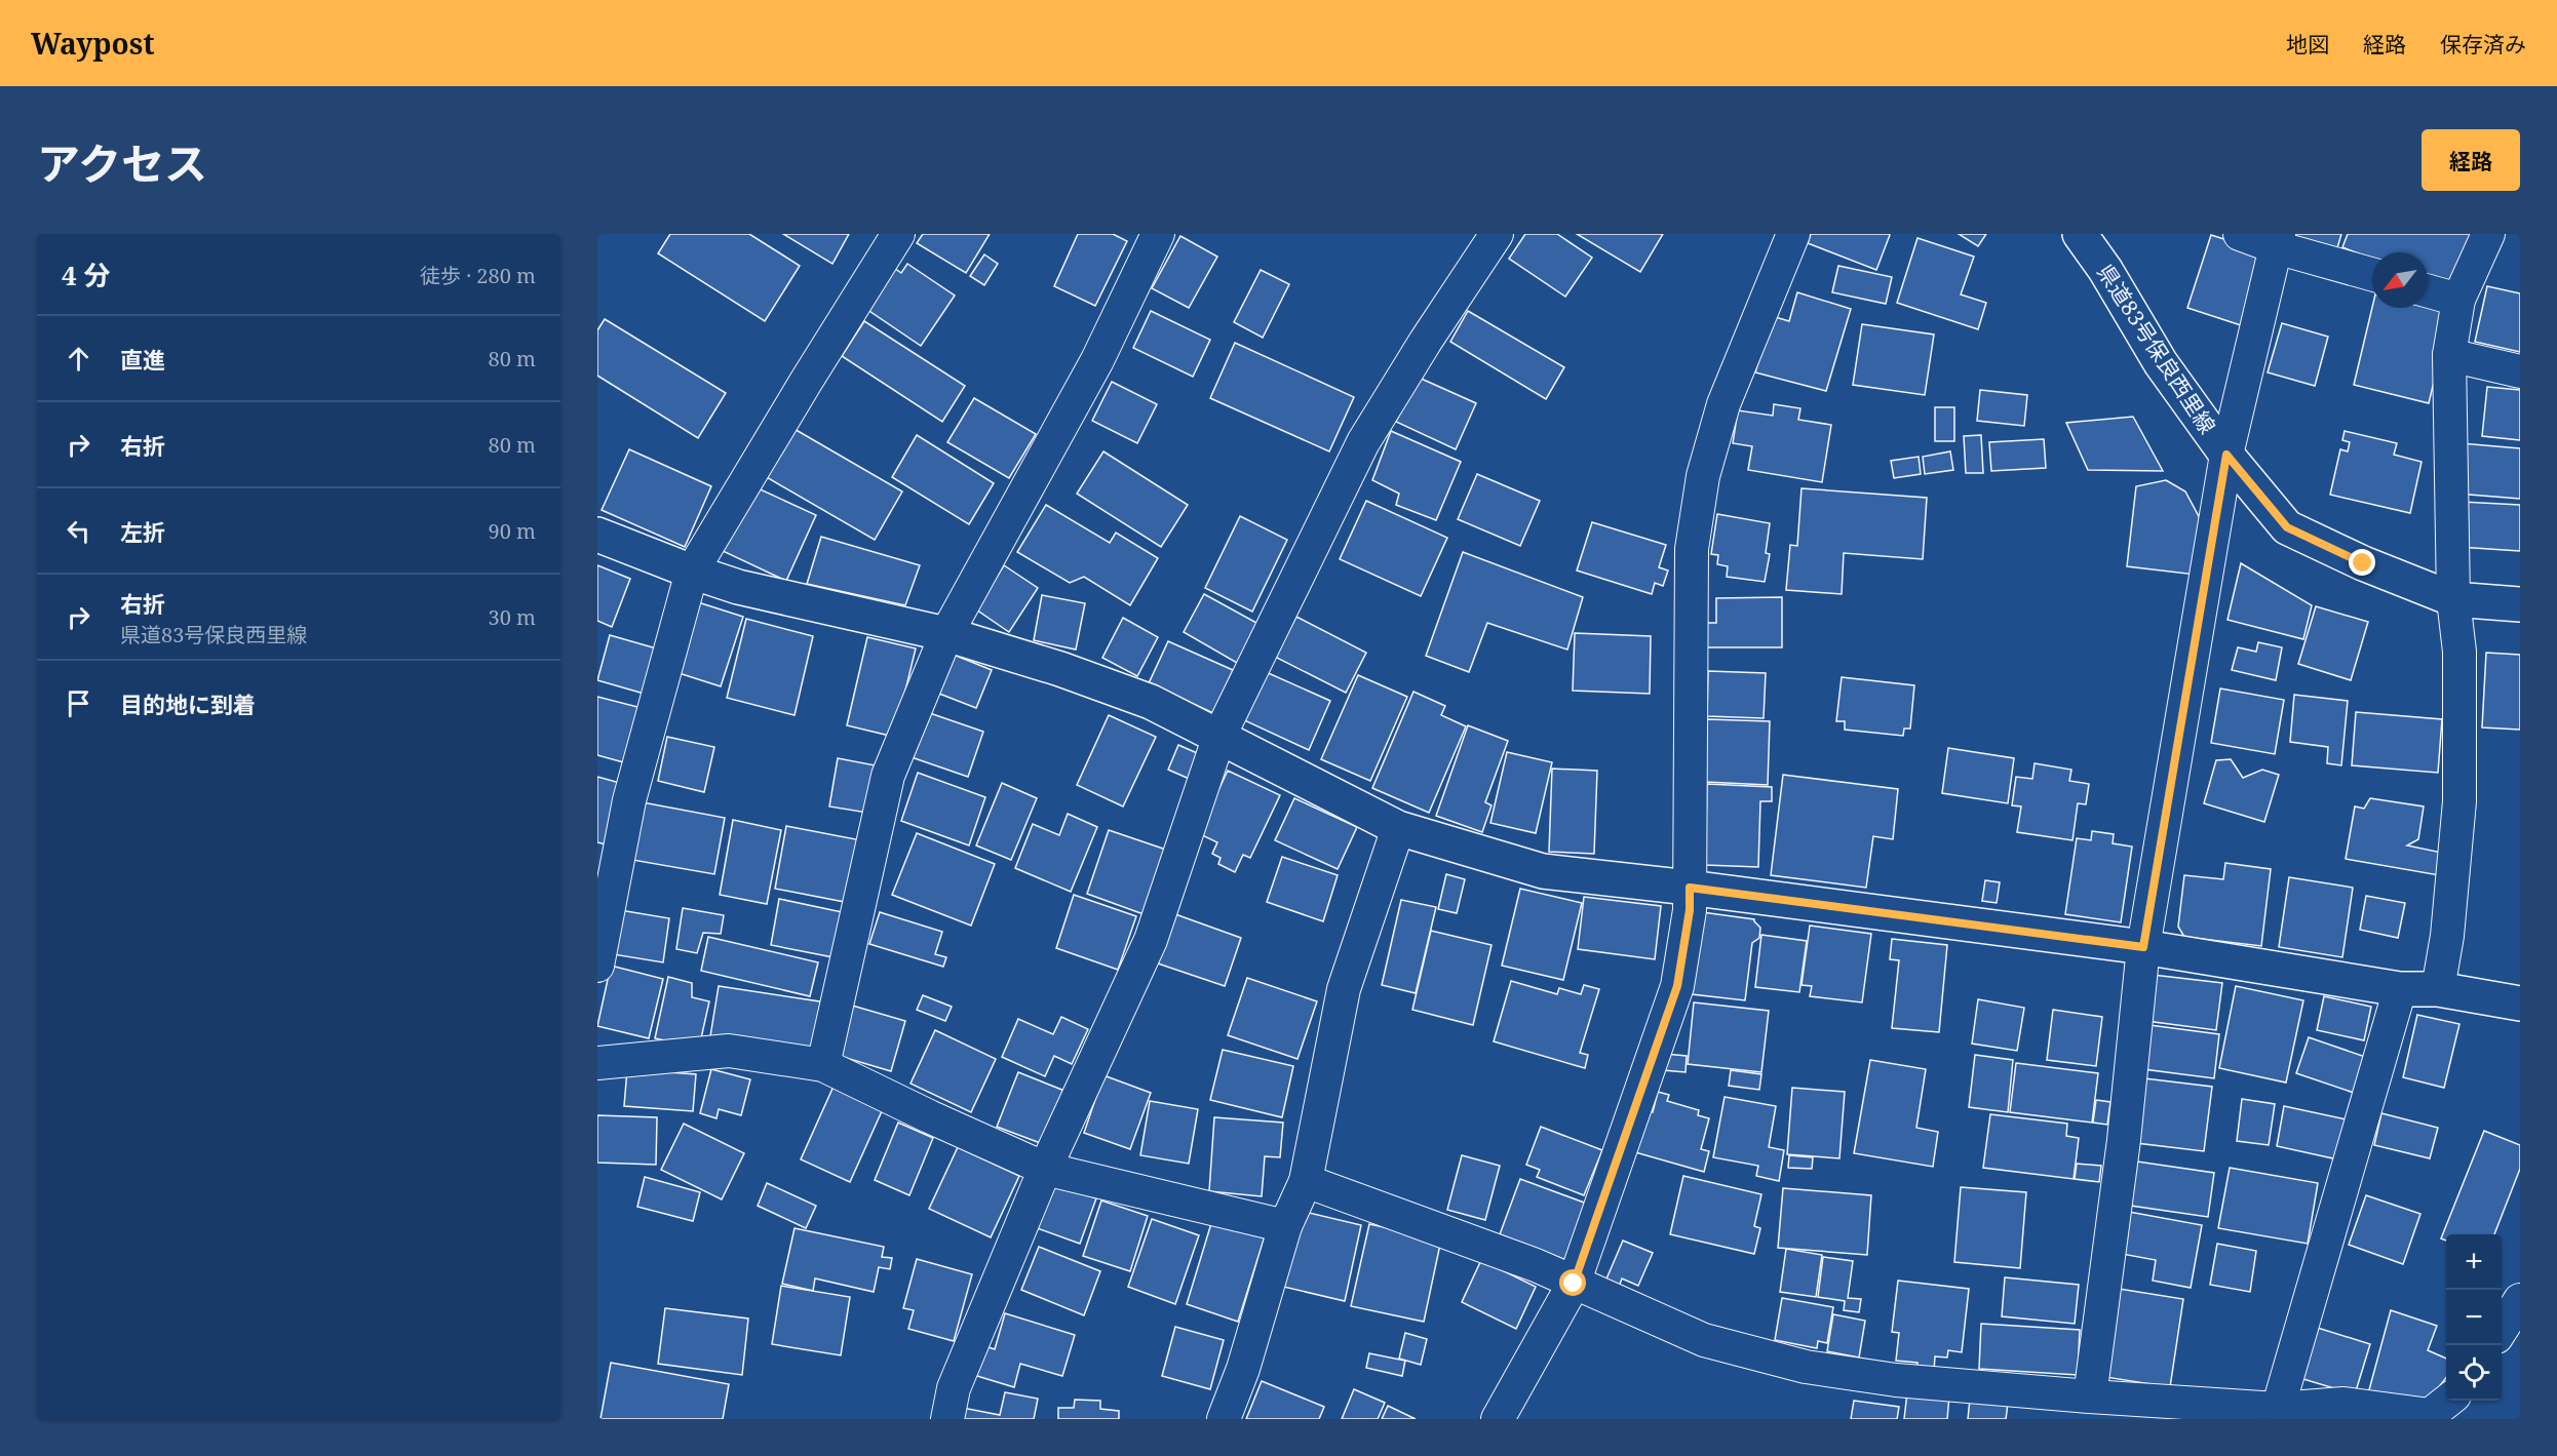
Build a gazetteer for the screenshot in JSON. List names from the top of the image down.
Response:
{
  "streets": {
    "street": ["県道83号保良西里線"]
  },
  "north": "bottom left",
  "page": {
    "header": "Waypost",
    "nav": ["地図", "経路", "保存済み"],
    "title": "アクセス",
    "buttons": "経路",
    "heading": ["4 分", "徒歩 · 280 m"],
    "list": [
      ["直進", "80 m"],
      ["右折", "80 m"],
      ["左折", "90 m"],
      ["右折", "県道83号保良西里線", "30 m"],
      "目的地に到着"
    ],
    "map_buttons": ["+", "−"]
  }
}
